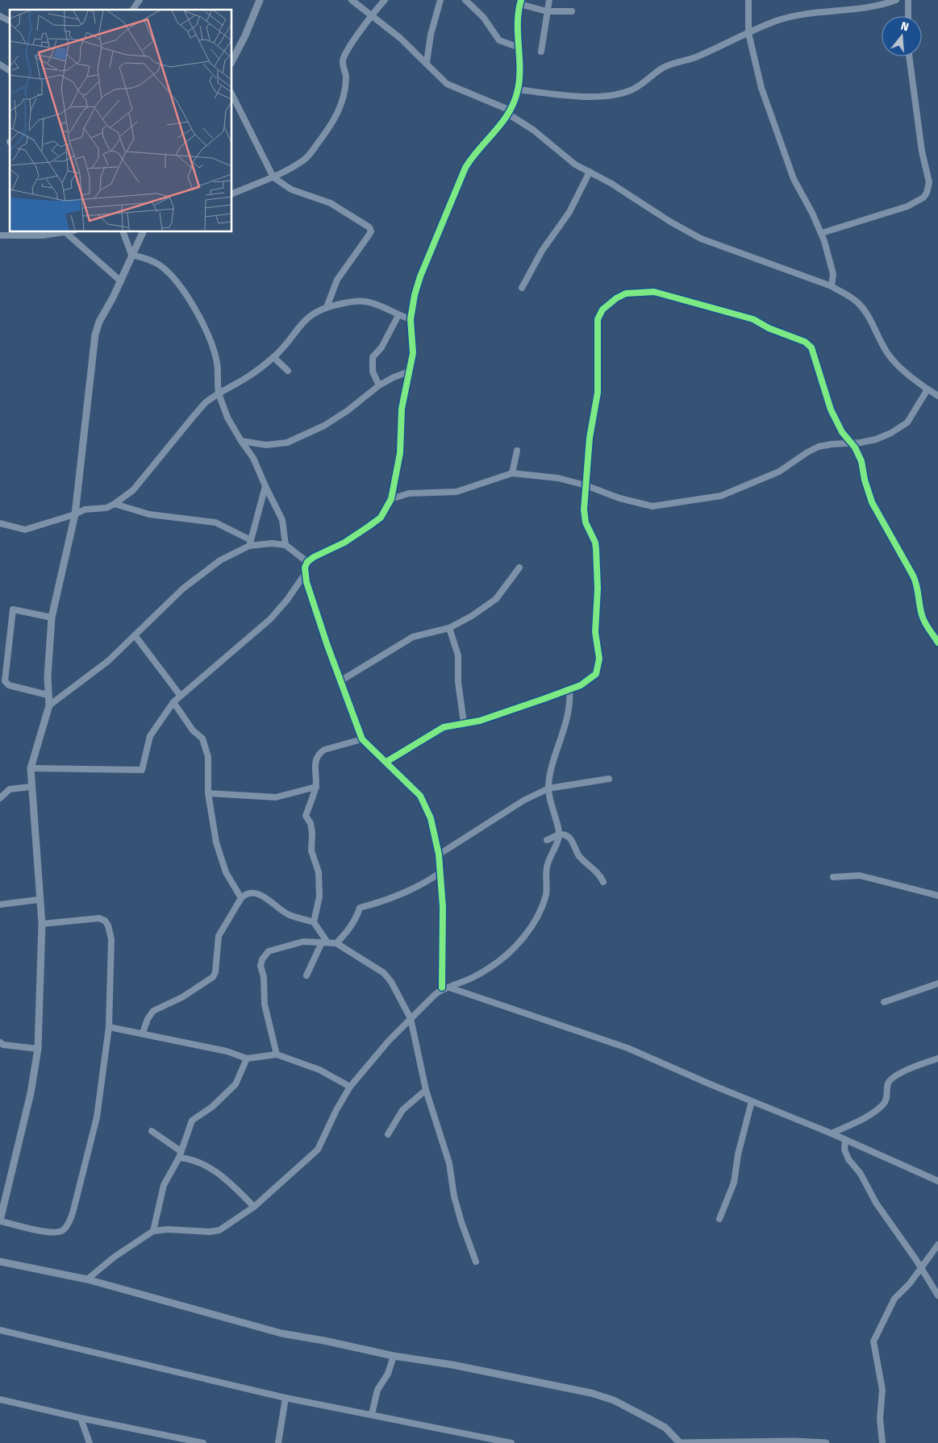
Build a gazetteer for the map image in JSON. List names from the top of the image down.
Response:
{
  "north": "top"
}
